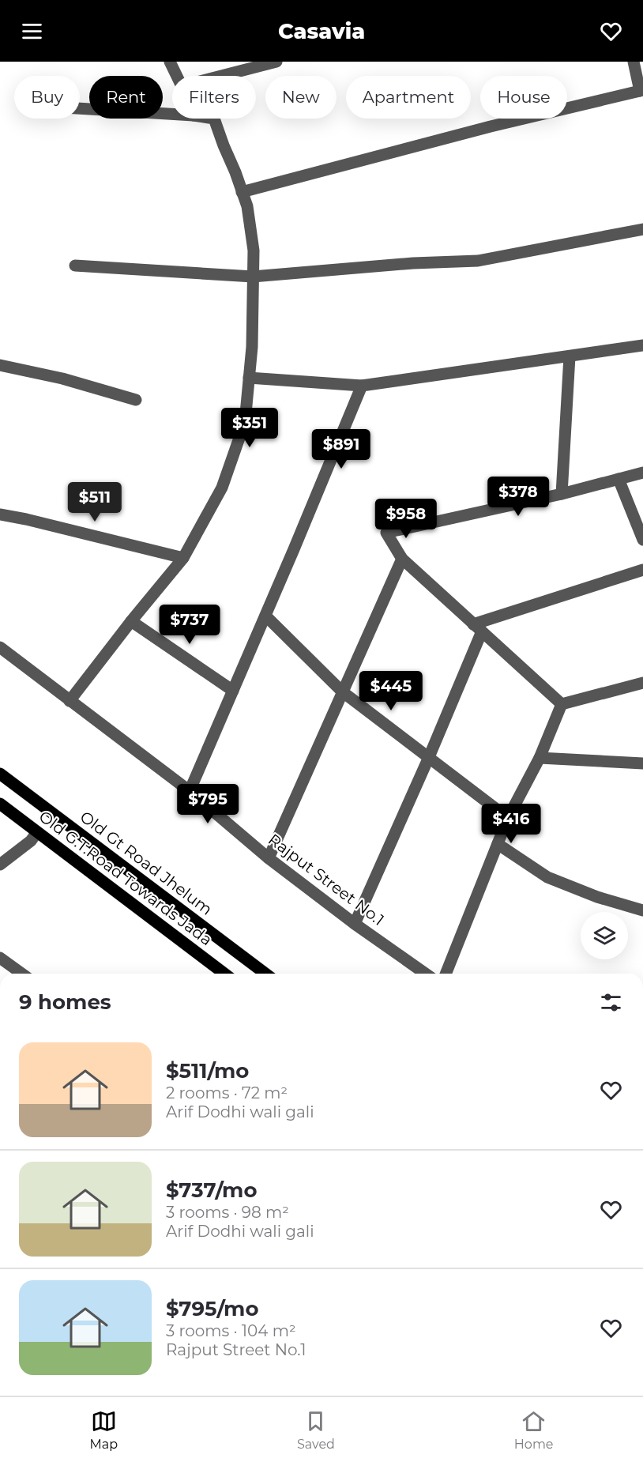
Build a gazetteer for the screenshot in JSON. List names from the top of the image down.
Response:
{
  "streets": {
    "main road": ["Old Gt Road Jhelum", "Old G.T.Road Towards Jada"],
    "street": ["Rajput Street No.1"]
  },
  "page": {
    "header": "Casavia",
    "chip": [
      "Buy",
      "Rent",
      "Filters",
      "New",
      "Apartment",
      "House"
    ],
    "price": [
      "$351",
      "$891",
      "$378",
      "$511",
      "$958",
      "$737",
      "$445",
      "$795",
      "$416"
    ],
    "heading": "9 homes",
    "list": [
      {
        "name": "$511/mo",
        "note": "2 rooms · 72 m² · Arif Dodhi wali gali"
      },
      {
        "name": "$737/mo",
        "note": "3 rooms · 98 m² · Arif Dodhi wali gali"
      },
      {
        "name": "$795/mo",
        "note": "3 rooms · 104 m² · Rajput Street No.1"
      }
    ],
    "tabs": ["Map", "Saved", "Home"]
  }
}
